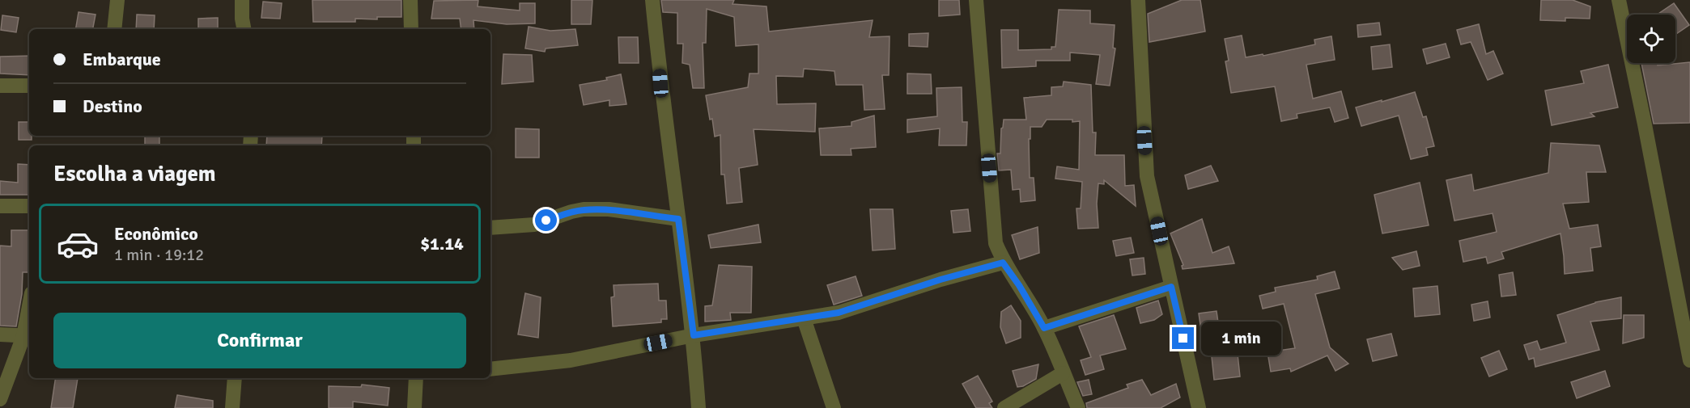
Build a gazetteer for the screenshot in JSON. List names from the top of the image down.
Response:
{
  "page": {
    "banner": ["Embarque", "Destino"],
    "heading": "Escolha a viagem",
    "list": [
      {
        "name": "Econômico",
        "note": "1 min · 19:12",
        "value": "$1.14"
      }
    ],
    "buttons": "Confirmar",
    "bubble": "1 min"
  }
}
